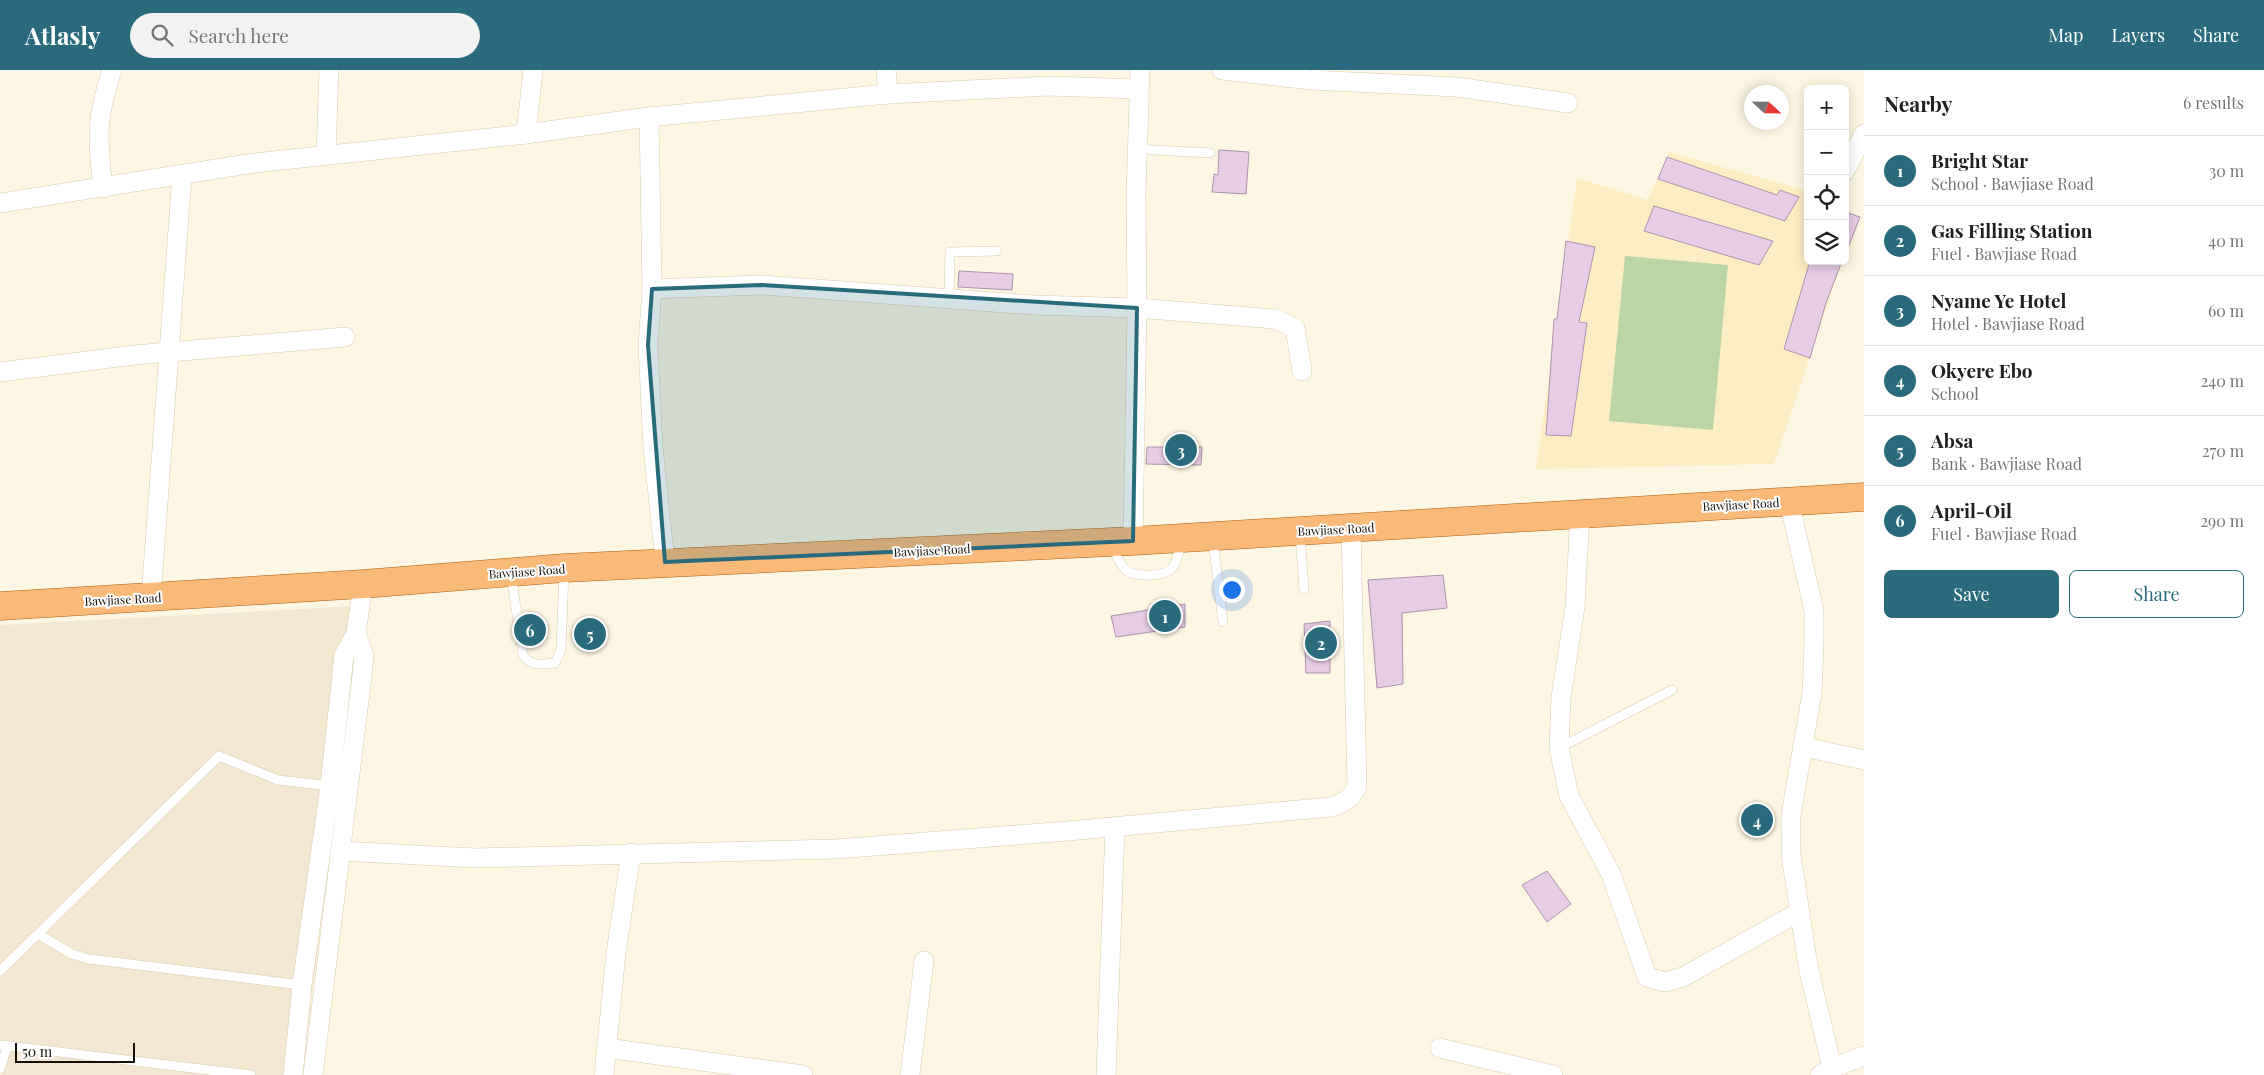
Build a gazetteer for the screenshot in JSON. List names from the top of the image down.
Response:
{
  "streets": {
    "main road": ["Bawjiase Road"]
  },
  "scale_bar": "50 m",
  "north": "right",
  "page": {
    "header": "Atlasly",
    "search": "Search here",
    "nav": ["Map", "Layers", "Share"],
    "heading": ["Nearby", "6 results"],
    "map_buttons": ["+", "−"],
    "list": [
      {
        "mark": "1",
        "name": "Bright Star",
        "note": "School · Bawjiase Road",
        "value": "30 m"
      },
      {
        "mark": "2",
        "name": "Gas Filling Station",
        "note": "Fuel · Bawjiase Road",
        "value": "40 m"
      },
      {
        "mark": "3",
        "name": "Nyame Ye Hotel",
        "note": "Hotel · Bawjiase Road",
        "value": "60 m"
      },
      {
        "mark": "4",
        "name": "Okyere Ebo",
        "note": "School",
        "value": "240 m"
      },
      {
        "mark": "5",
        "name": "Absa",
        "note": "Bank · Bawjiase Road",
        "value": "270 m"
      },
      {
        "mark": "6",
        "name": "April-Oil",
        "note": "Fuel · Bawjiase Road",
        "value": "290 m"
      }
    ],
    "pins": [
      "3",
      "1",
      "6",
      "5",
      "2",
      "4"
    ],
    "buttons": ["Save", "Share"],
    "scale": "50 m"
  }
}
